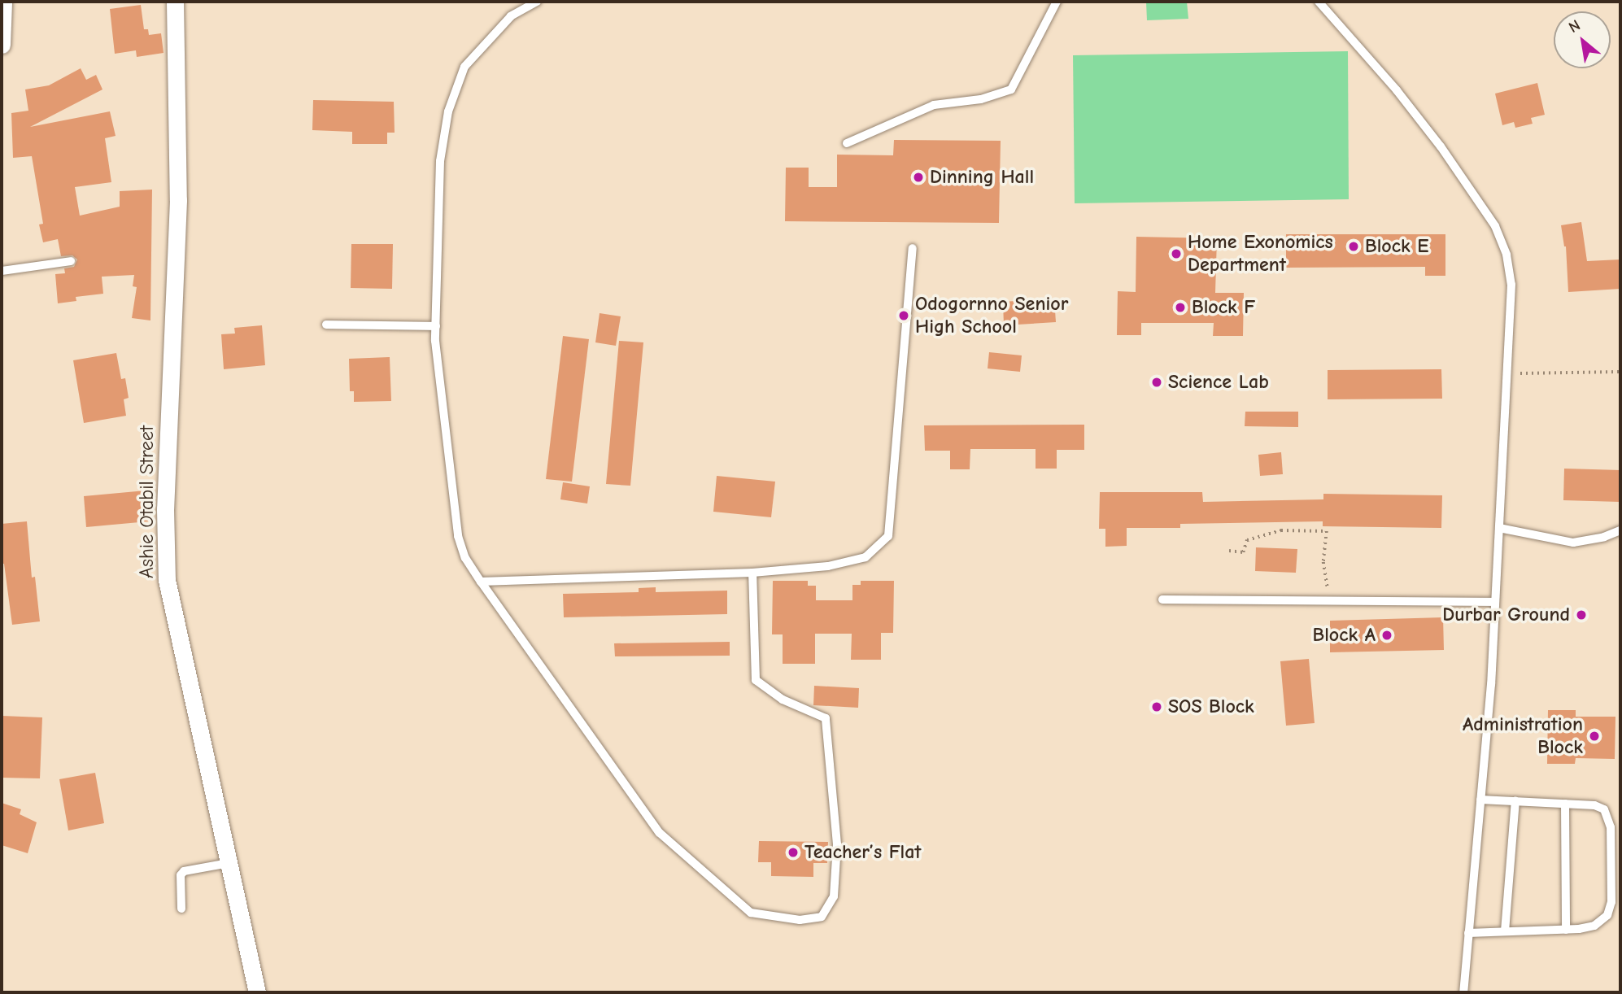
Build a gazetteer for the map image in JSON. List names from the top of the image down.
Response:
{
  "streets": {
    "street": ["Ashie Otabil Street"]
  },
  "places": [
    "Dinning Hall",
    "Block E",
    "Home Exonomics Department",
    "Block F",
    "Odogornno Senior High School",
    "Science Lab",
    "Durbar Ground",
    "Block A",
    "SOS Block",
    "Administration Block",
    "Teacher’s Flat"
  ],
  "north": "top left"
}
